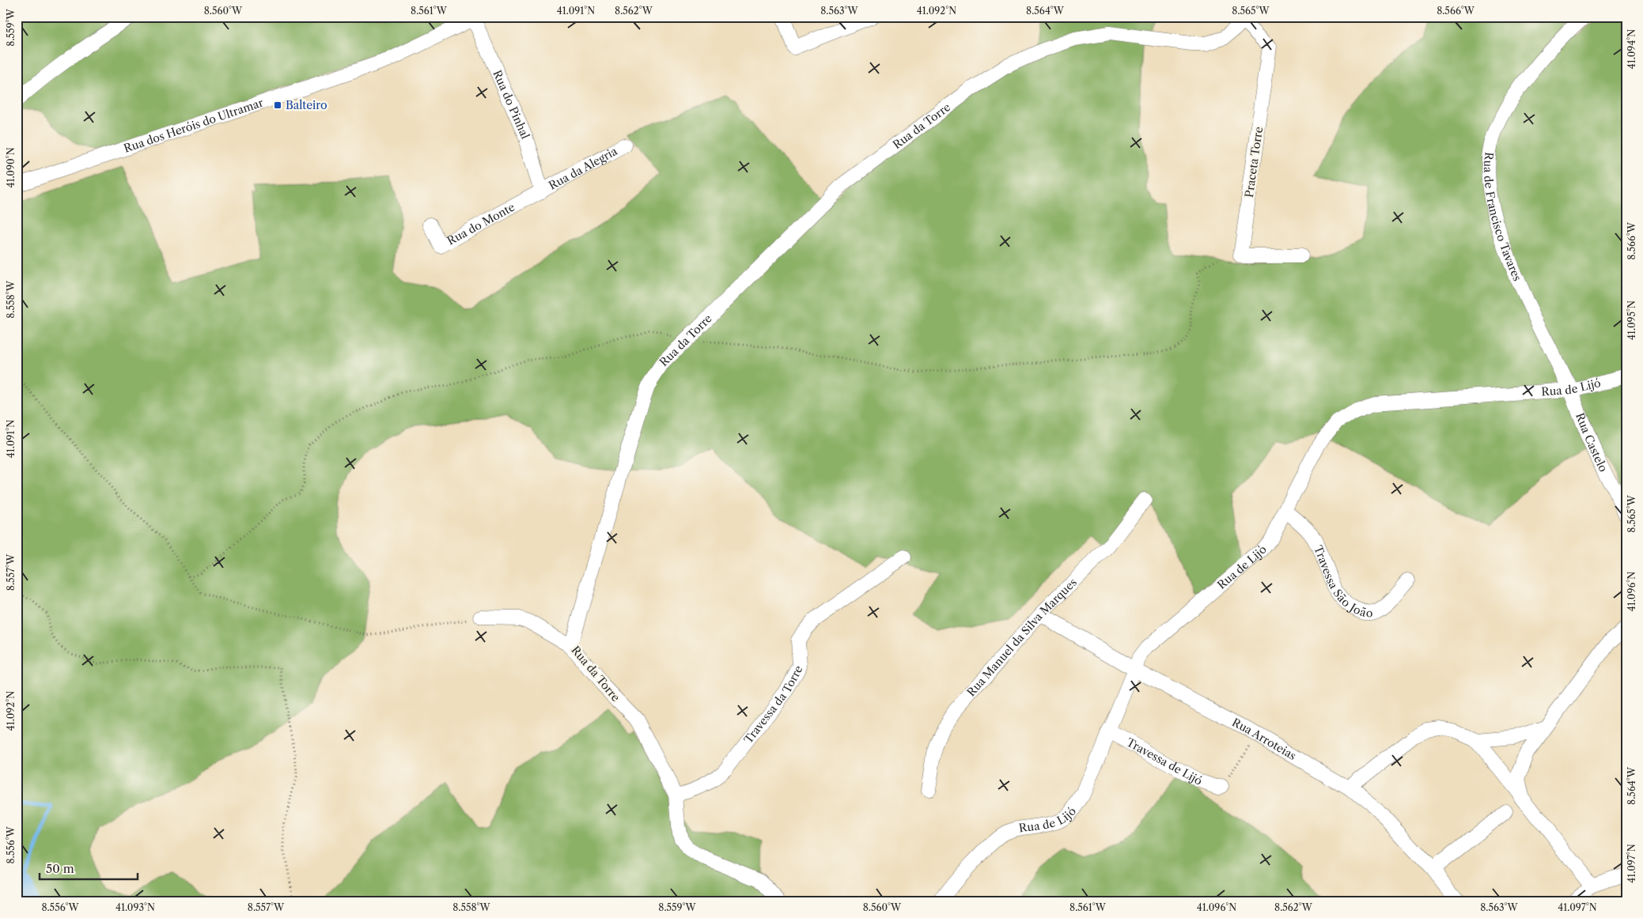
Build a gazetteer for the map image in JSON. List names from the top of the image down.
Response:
{
  "streets": {
    "street": [
      "Rua do Pinhal",
      "Rua dos Heróis do Ultramar",
      "Rua da Torre",
      "Praceta Torre",
      "Rua da Alegria",
      "Rua de Francisco Tavares",
      "Rua do Monte",
      "Rua de Lijó",
      "Rua Castelo",
      "Travessa São João",
      "Rua Manuel da Silva Marques",
      "Travessa da Torre",
      "Rua Arroteias",
      "Travessa de Lijó"
    ]
  },
  "crossings": [
    ["Rua do Pinhal", "Rua dos Heróis do Ultramar"],
    ["Rua do Pinhal", "Rua da Alegria"],
    ["Rua do Pinhal", "Rua do Monte"],
    ["Rua da Torre", "Praceta Torre"],
    ["Rua da Torre", "Travessa da Torre"],
    ["Rua da Alegria", "Rua do Monte"],
    ["Rua de Francisco Tavares", "Rua de Lijó"],
    ["Rua de Francisco Tavares", "Rua Castelo"],
    ["Rua de Lijó", "Rua Castelo"],
    ["Rua de Lijó", "Travessa São João"],
    ["Rua de Lijó", "Rua Arroteias"],
    ["Rua de Lijó", "Travessa de Lijó"],
    ["Rua Manuel da Silva Marques", "Rua Arroteias"]
  ],
  "places": {
    "transit": ["Balteiro"]
  },
  "scale_bar": "50 m",
  "coordinates": [
    "8.560°W",
    "8.561°W",
    "41.091°N",
    "8.562°W",
    "8.563°W",
    "41.092°N",
    "8.564°W",
    "8.565°W",
    "8.566°W",
    "8.559°W",
    "41.094°N",
    "41.090°N",
    "8.558°W",
    "41.095°N",
    "8.557°W",
    "41.096°N",
    "8.556°W",
    "41.097°N",
    "41.093°N"
  ]
}
